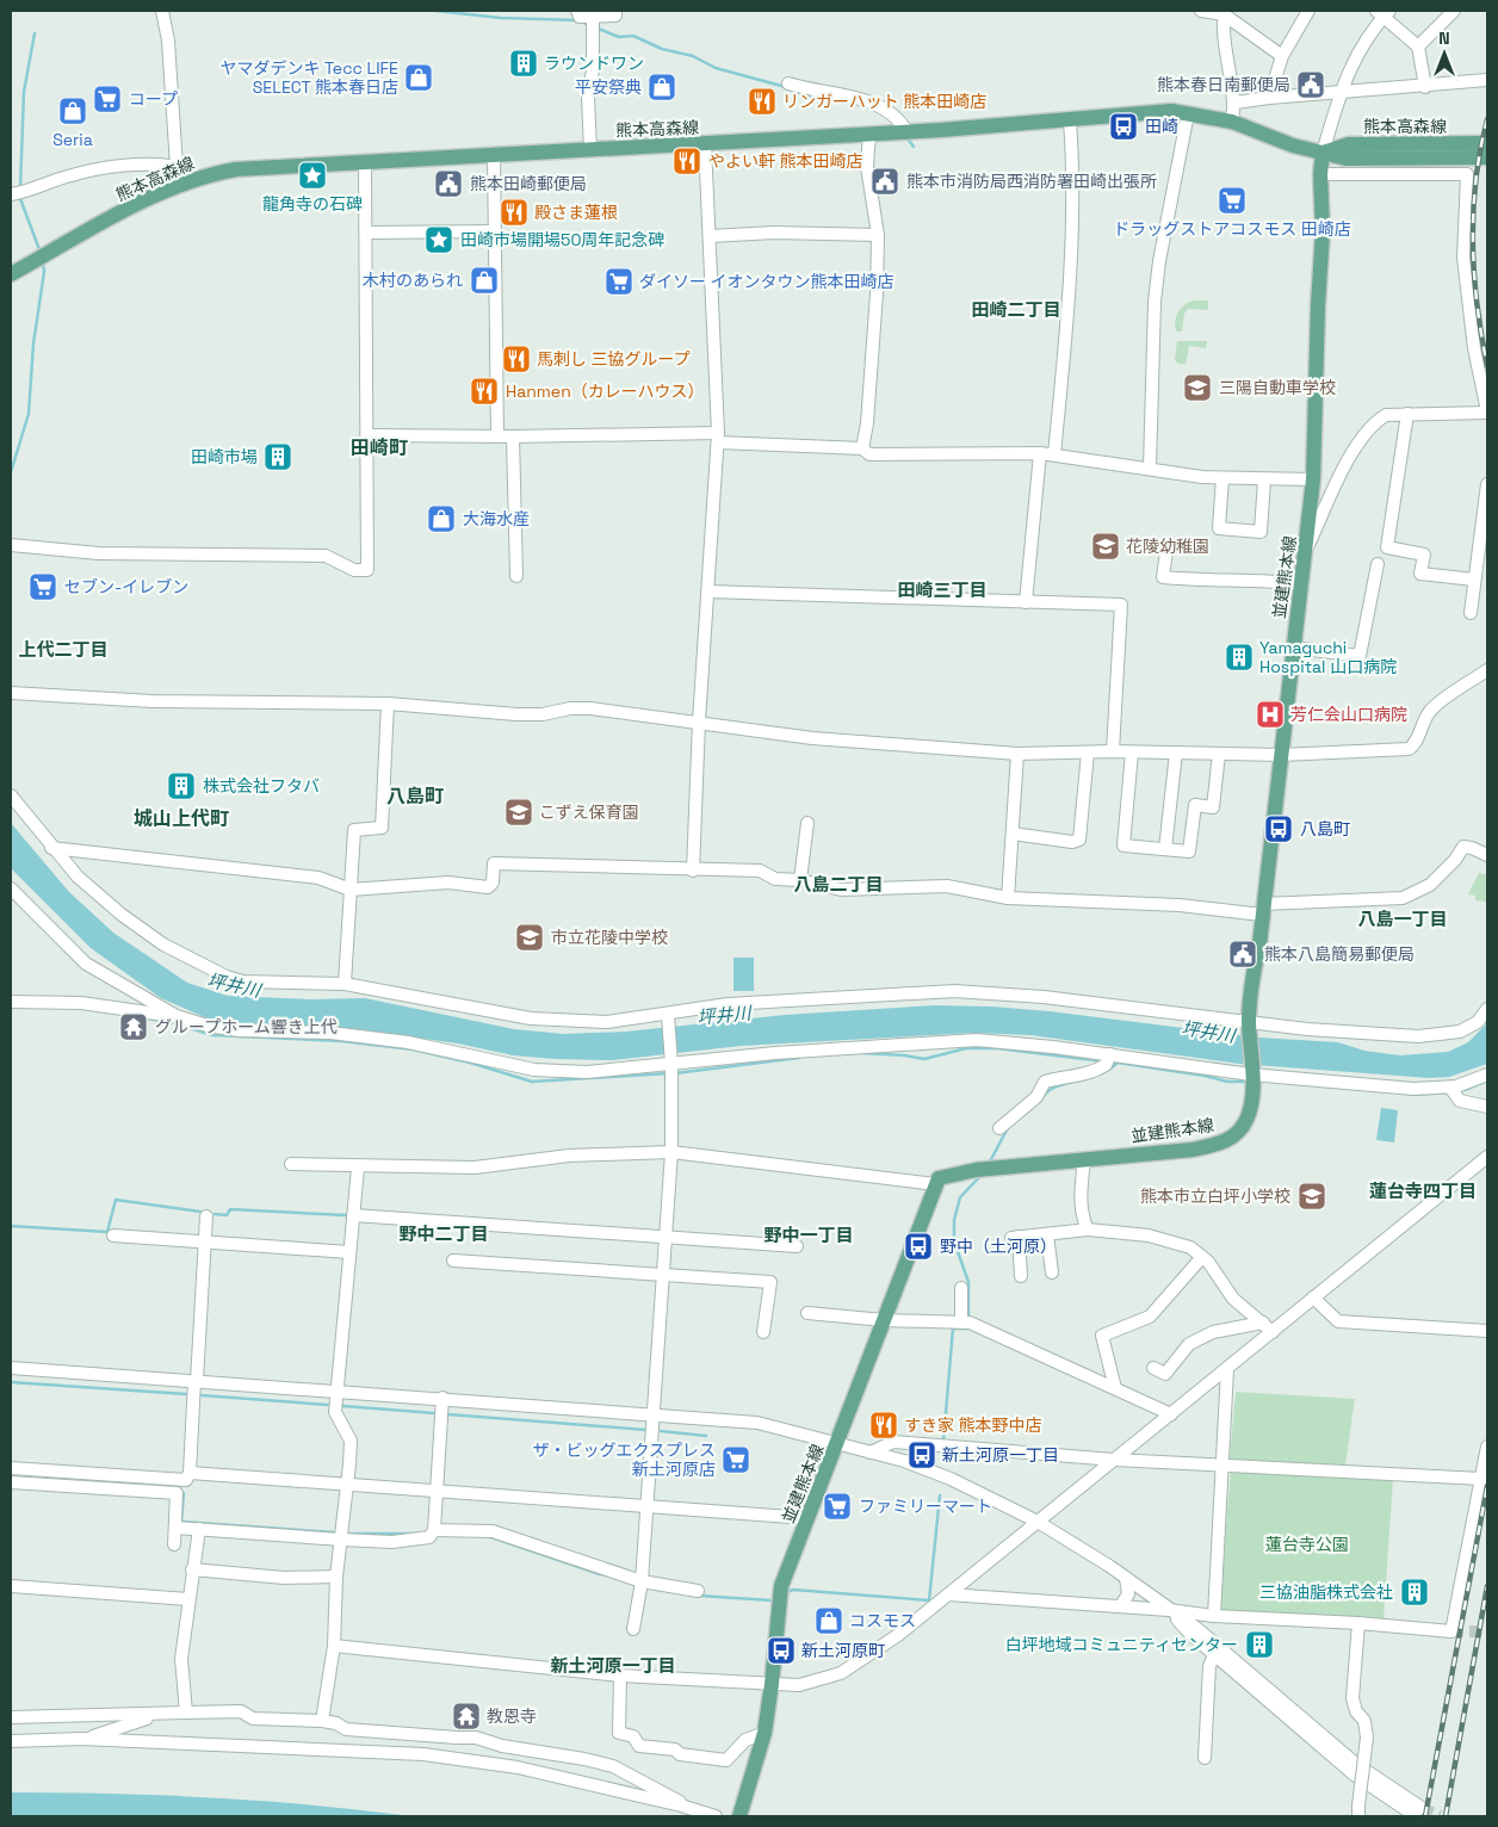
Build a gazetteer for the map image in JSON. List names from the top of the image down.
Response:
{
  "streets": {
    "main road": ["熊本高森線", "並建熊本線"]
  },
  "crossings": [
    ["熊本高森線", "並建熊本線"]
  ],
  "districts": [
    "田崎二丁目",
    "田崎町",
    "田崎三丁目",
    "上代二丁目",
    "八島町",
    "城山上代町",
    "八島二丁目",
    "八島一丁目",
    "蓮台寺四丁目",
    "野中二丁目",
    "野中一丁目",
    "新土河原一丁目"
  ],
  "water": ["坪井川"],
  "parks": ["蓮台寺公園"],
  "places": {
    "building": [
      "ラウンドワン",
      "田崎市場",
      "Yamaguchi Hospital 山口病院",
      "株式会社フタバ",
      "三協油脂株式会社",
      "白坪地域コミュニティセンター"
    ],
    "shop": [
      "ヤマダデンキ Tecc LIFE SELECT 熊本春日店",
      "平安祭典",
      "Seria",
      "木村のあられ",
      "大海水産",
      "コスモス"
    ],
    "public building": [
      "熊本春日南郵便局",
      "熊本市消防局西消防署田崎出張所",
      "熊本田崎郵便局",
      "熊本八島簡易郵便局"
    ],
    "supermarket": [
      "コープ",
      "ドラッグストアコスモス 田崎店",
      "ダイソー イオンタウン熊本田崎店",
      "セブン-イレブン",
      "ザ・ビッグエクスプレス 新土河原店",
      "ファミリーマート"
    ],
    "restaurant": [
      "リンガーハット 熊本田崎店",
      "やよい軒 熊本田崎店",
      "殿さま蓮根",
      "馬刺し 三協グループ",
      "Hanmen（カレーハウス）",
      "すき家 熊本野中店"
    ],
    "bus stop": [
      "田崎",
      "八島町",
      "野中（土河原）",
      "新土河原一丁目",
      "新土河原町"
    ],
    "place": ["龍角寺の石碑", "田崎市場開場50周年記念碑"],
    "school or university": [
      "三陽自動車学校",
      "花陵幼稚園",
      "こずえ保育園",
      "市立花陵中学校",
      "熊本市立白坪小学校"
    ],
    "hospital": ["芳仁会山口病院"],
    "temple": ["グループホーム響き上代", "教恩寺"]
  },
  "north": "top"
}
